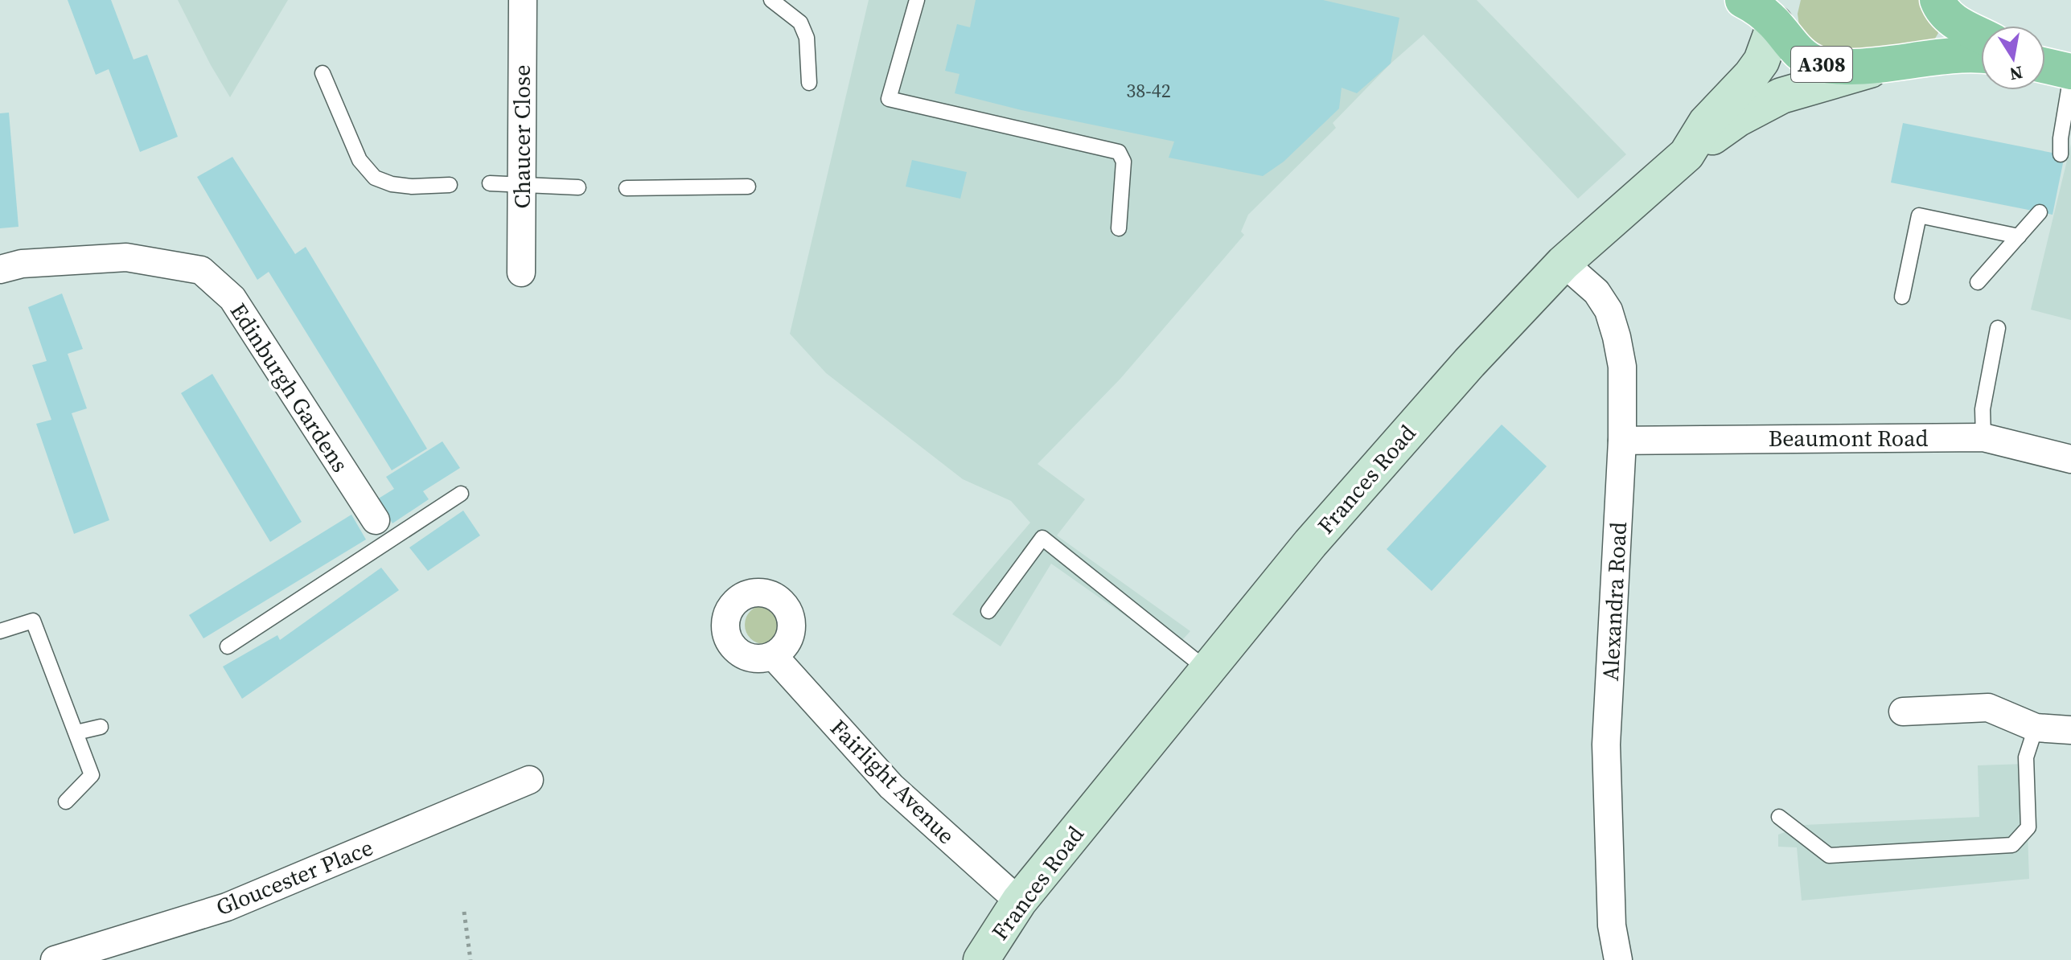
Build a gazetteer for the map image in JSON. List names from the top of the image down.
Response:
{
  "streets": {
    "main road": ["A308", "Frances Road"],
    "street": [
      "Chaucer Close",
      "Edinburgh Gardens",
      "Beaumont Road",
      "Alexandra Road",
      "Fairlight Avenue",
      "Gloucester Place"
    ]
  },
  "crossings": [
    ["A308", "Frances Road"],
    ["Beaumont Road", "Alexandra Road"],
    ["Frances Road", "Alexandra Road"],
    ["Frances Road", "Fairlight Avenue"]
  ],
  "house_numbers": ["38-42"],
  "north": "bottom"
}
